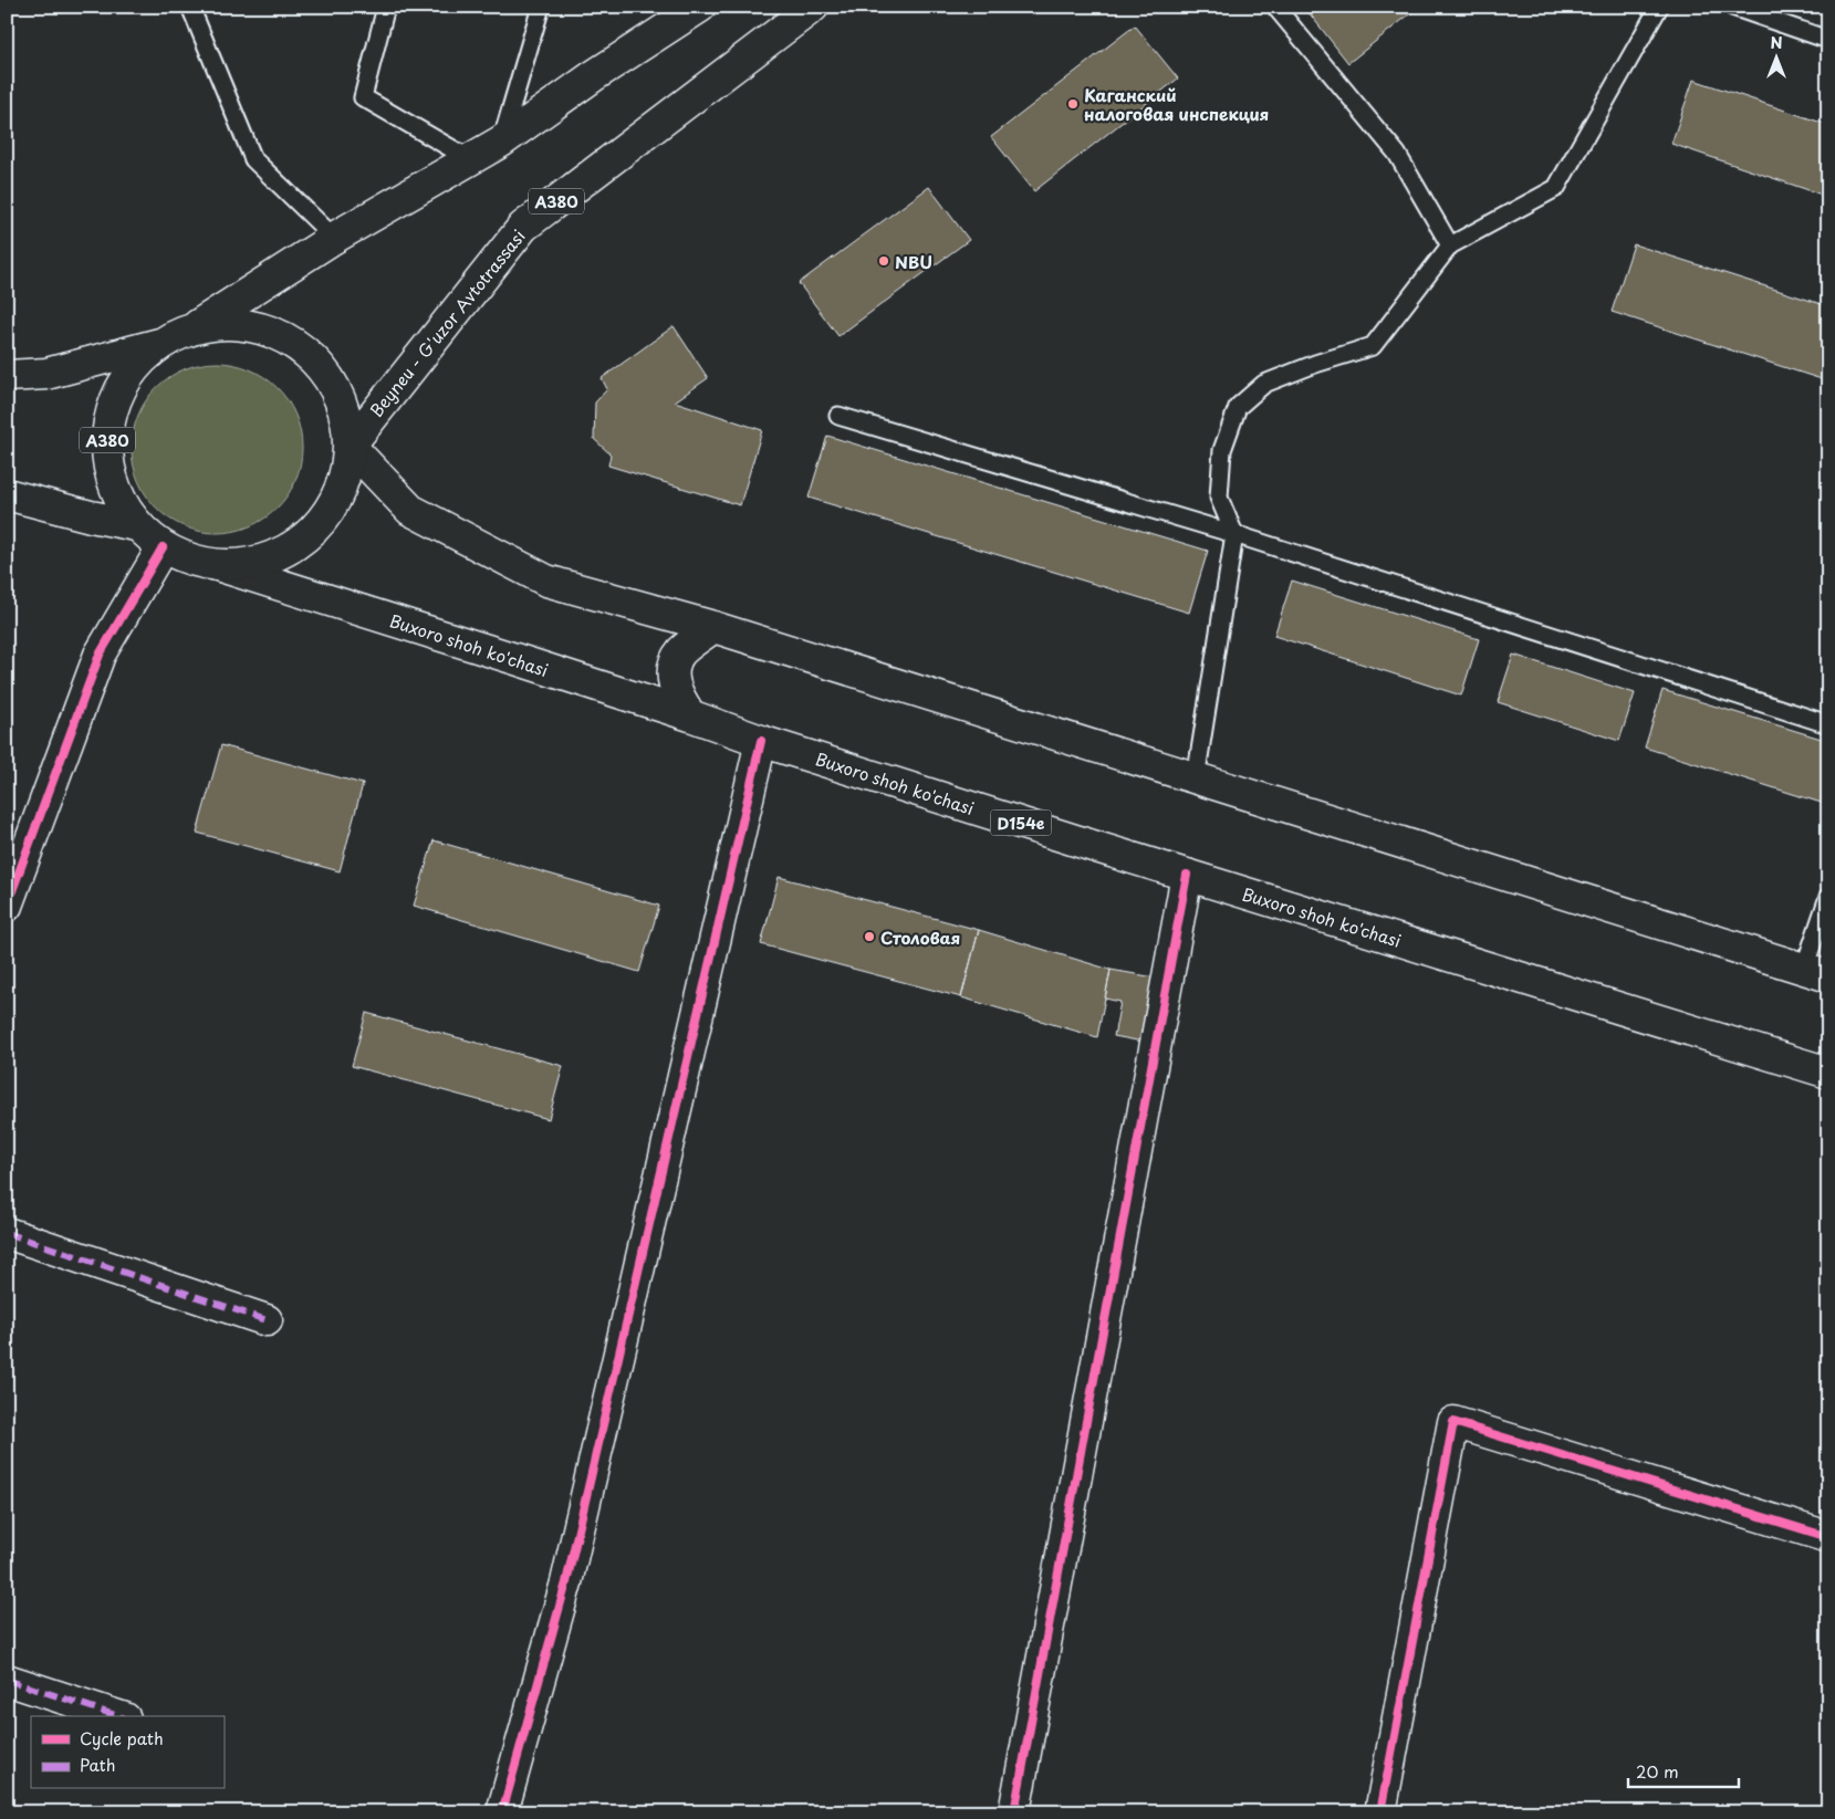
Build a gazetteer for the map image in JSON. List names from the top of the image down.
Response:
{
  "streets": {
    "main road": [
      "A380",
      "Beyneu - G'uzor Avtotrassasi",
      "Buxoro shoh ko'chasi",
      "D154e"
    ]
  },
  "crossings": [
    ["Beyneu - G'uzor Avtotrassasi", "Buxoro shoh ko'chasi"]
  ],
  "places": ["Каганский налоговая инспекция", "NBU", "Столовая"],
  "legend": ["Cycle path", "Path"],
  "scale_bar": "20 m",
  "north": "top"
}
